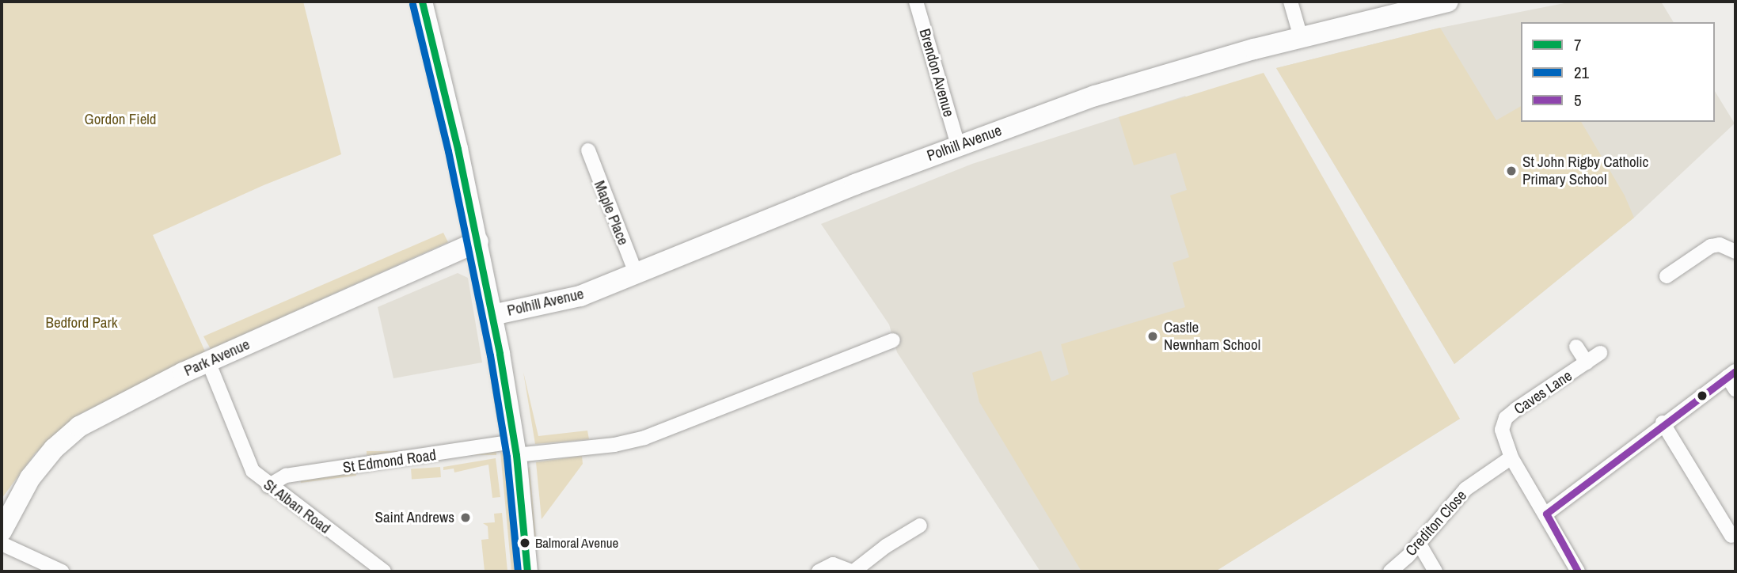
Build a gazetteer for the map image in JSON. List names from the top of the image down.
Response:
{
  "streets": {
    "street": [
      "Brendon Avenue",
      "Polhill Avenue",
      "Maple Place",
      "Park Avenue",
      "Caves Lane",
      "St Edmond Road",
      "St Alban Road",
      "Crediton Close"
    ]
  },
  "crossings": [
    ["Brendon Avenue", "Polhill Avenue"],
    ["Polhill Avenue", "Maple Place"],
    ["Park Avenue", "St Alban Road"],
    ["Caves Lane", "Crediton Close"],
    ["St Edmond Road", "St Alban Road"]
  ],
  "parks": ["Gordon Field", "Bedford Park"],
  "places": [
    "St John Rigby Catholic Primary School",
    "Castle Newnham School",
    "Saint Andrews",
    "Balmoral Avenue"
  ],
  "lines": ["transit line 7", "transit line 21", "transit line 5"],
  "legend": ["7", "21", "5"]
}
